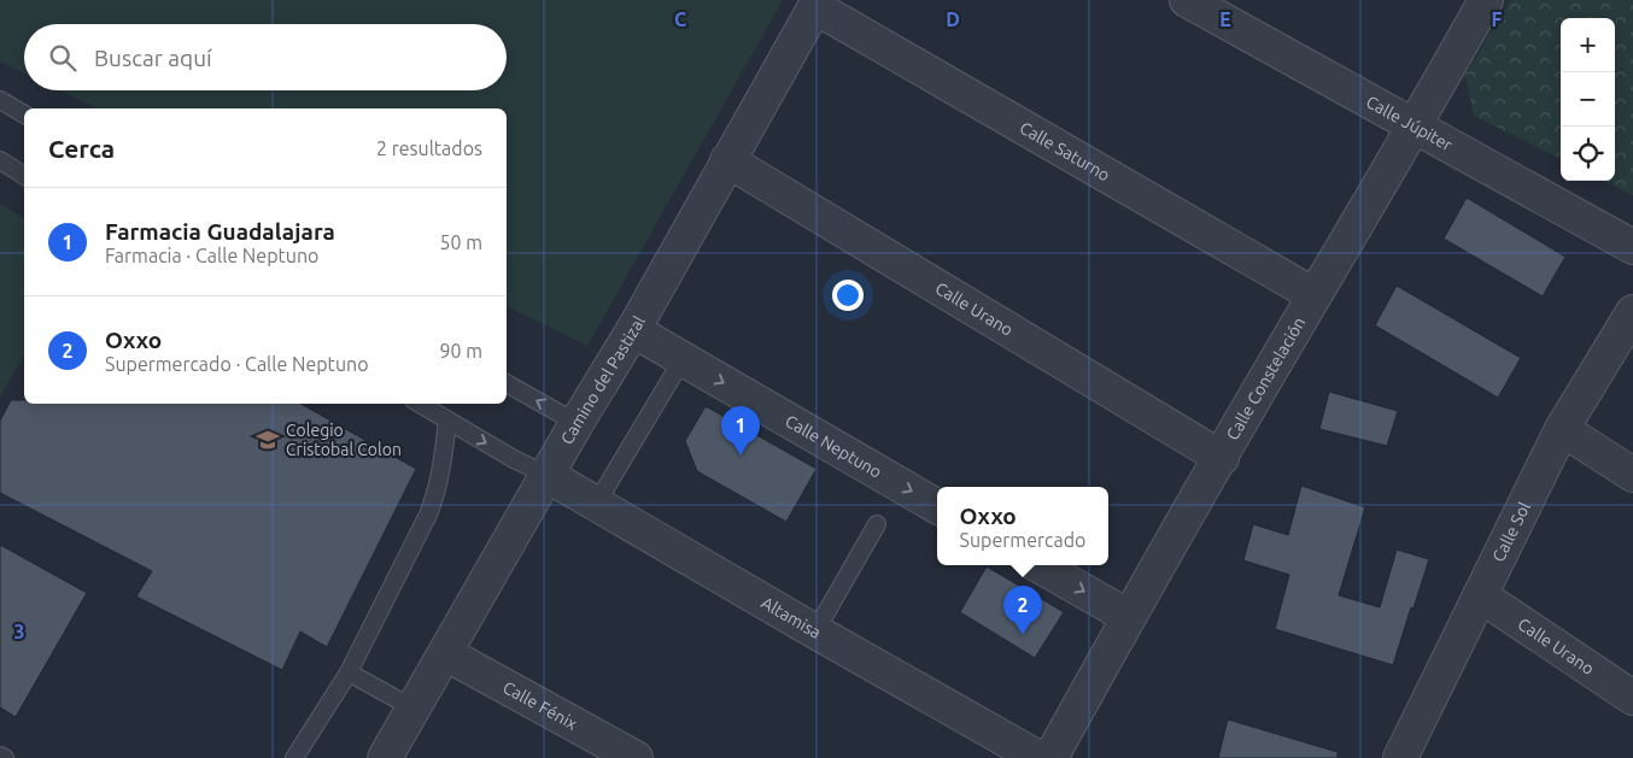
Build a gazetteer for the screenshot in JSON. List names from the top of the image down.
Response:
{
  "streets": {
    "street": [
      "Calle Júpiter",
      "Calle Saturno",
      "Calle Urano",
      "Calle Constelación",
      "Camino del Pastizal",
      "Calle Neptuno",
      "Calle Sol",
      "Altamisa",
      "Calle Fénix"
    ]
  },
  "crossings": [
    ["Calle Júpiter", "Calle Constelación"],
    ["Calle Saturno", "Calle Constelación"],
    ["Calle Saturno", "Camino del Pastizal"],
    ["Calle Urano", "Calle Constelación"],
    ["Calle Urano", "Camino del Pastizal"],
    ["Calle Urano", "Calle Sol"],
    ["Camino del Pastizal", "Calle Neptuno"],
    ["Camino del Pastizal", "Altamisa"],
    ["Camino del Pastizal", "Calle Fénix"]
  ],
  "one_way": ["Calle Neptuno"],
  "places": {
    "school or university": ["Colegio Cristobal Colon"]
  },
  "page": {
    "map_buttons": ["+", "−"],
    "search": "Buscar aquí",
    "heading": ["Cerca", "2 resultados"],
    "list": [
      {
        "mark": "1",
        "name": "Farmacia Guadalajara",
        "note": "Farmacia · Calle Neptuno",
        "value": "50 m"
      },
      {
        "mark": "2",
        "name": "Oxxo",
        "note": "Supermercado · Calle Neptuno",
        "value": "90 m"
      }
    ],
    "pins": ["1", "2"],
    "popup": ["Oxxo", "Supermercado"]
  },
  "grid": {
    "columns": [
      "C",
      "D",
      "E",
      "F"
    ],
    "rows": ["3"]
  }
}
